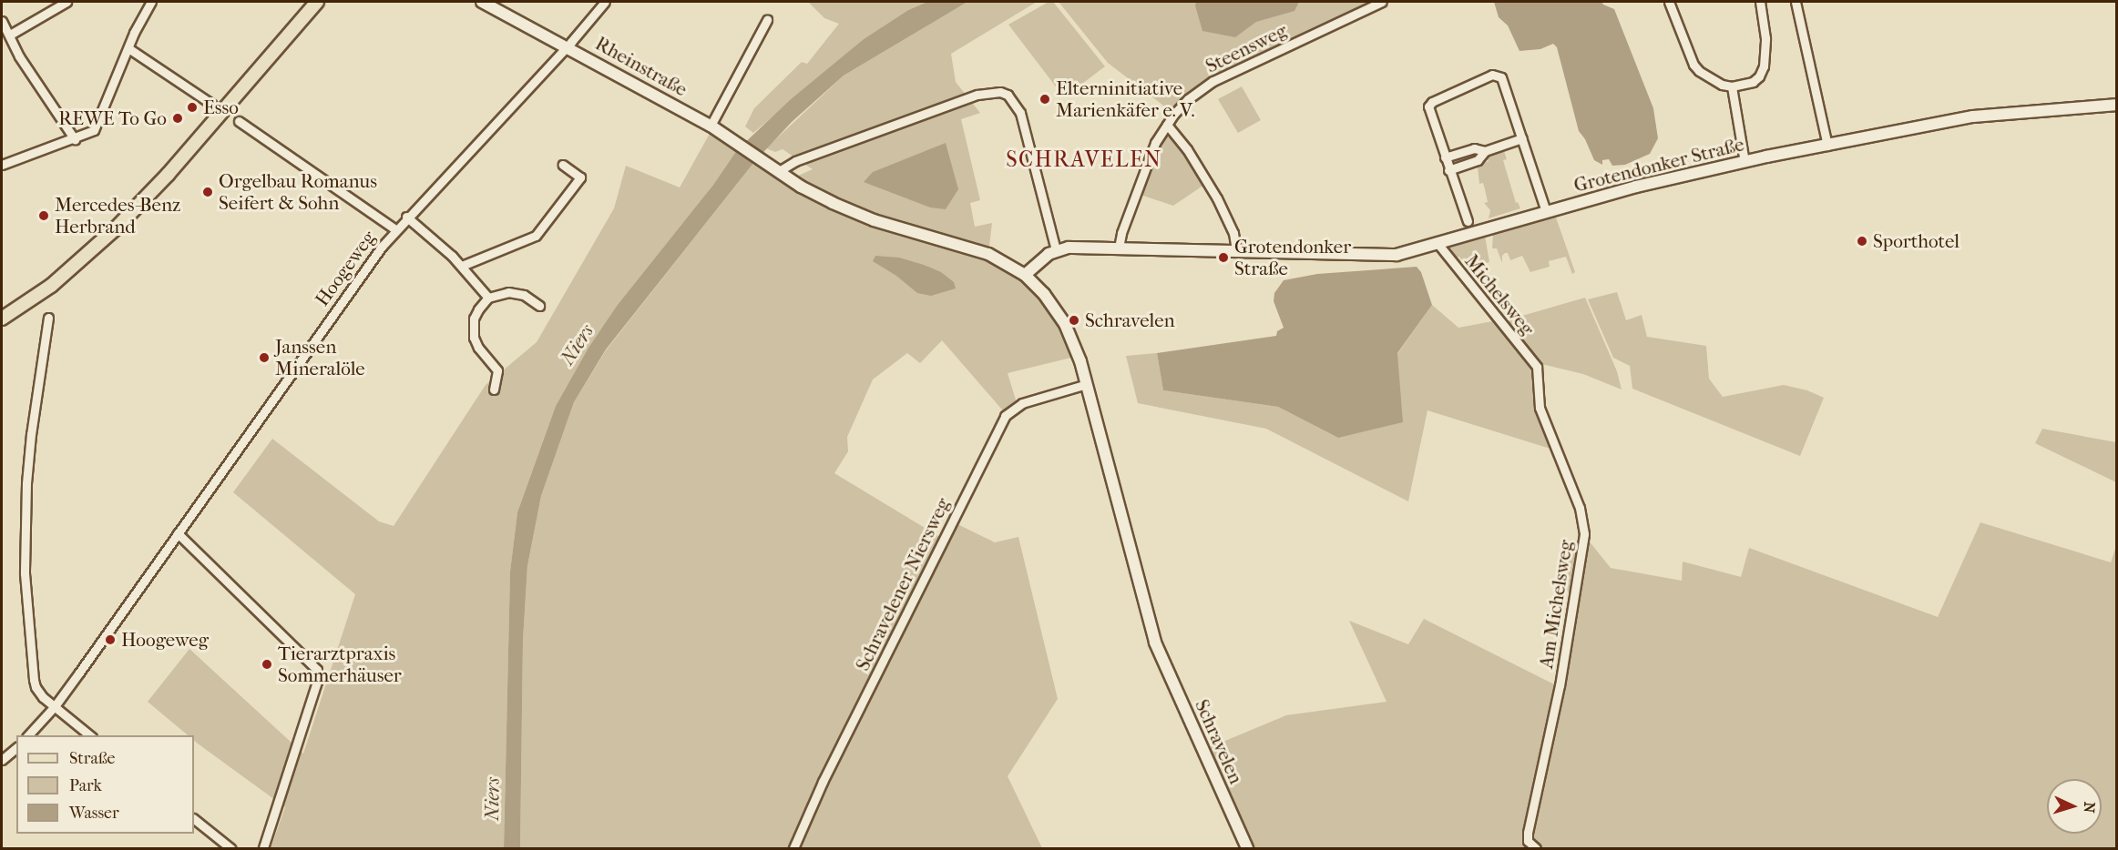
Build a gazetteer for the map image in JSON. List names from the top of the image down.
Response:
{
  "streets": {
    "main road": ["Rheinstraße", "Grotendonker Straße", "Schravelen"],
    "street": [
      "Steensweg",
      "Hoogeweg",
      "Michelsweg",
      "Schravelener Niersweg",
      "Am Michelsweg"
    ]
  },
  "crossings": [
    ["Steensweg", "Grotendonker Straße"],
    ["Rheinstraße", "Hoogeweg"],
    ["Rheinstraße", "Schravelen"],
    ["Grotendonker Straße", "Michelsweg"],
    ["Michelsweg", "Am Michelsweg"],
    ["Schravelener Niersweg", "Schravelen"]
  ],
  "districts": ["SCHRAVELEN"],
  "water": ["Niers"],
  "places": [
    "Elterninitiative Marienkäfer e. V.",
    "Esso",
    "REWE To Go",
    "Orgelbau Romanus Seifert & Sohn",
    "Mercedes-Benz Herbrand",
    "Sporthotel",
    "Grotendonker Straße",
    "Schravelen",
    "Janssen Mineralöle",
    "Hoogeweg",
    "Tierarztpraxis Sommerhäuser"
  ],
  "legend": ["Straße", "Park", "Wasser"],
  "north": "right"
}
